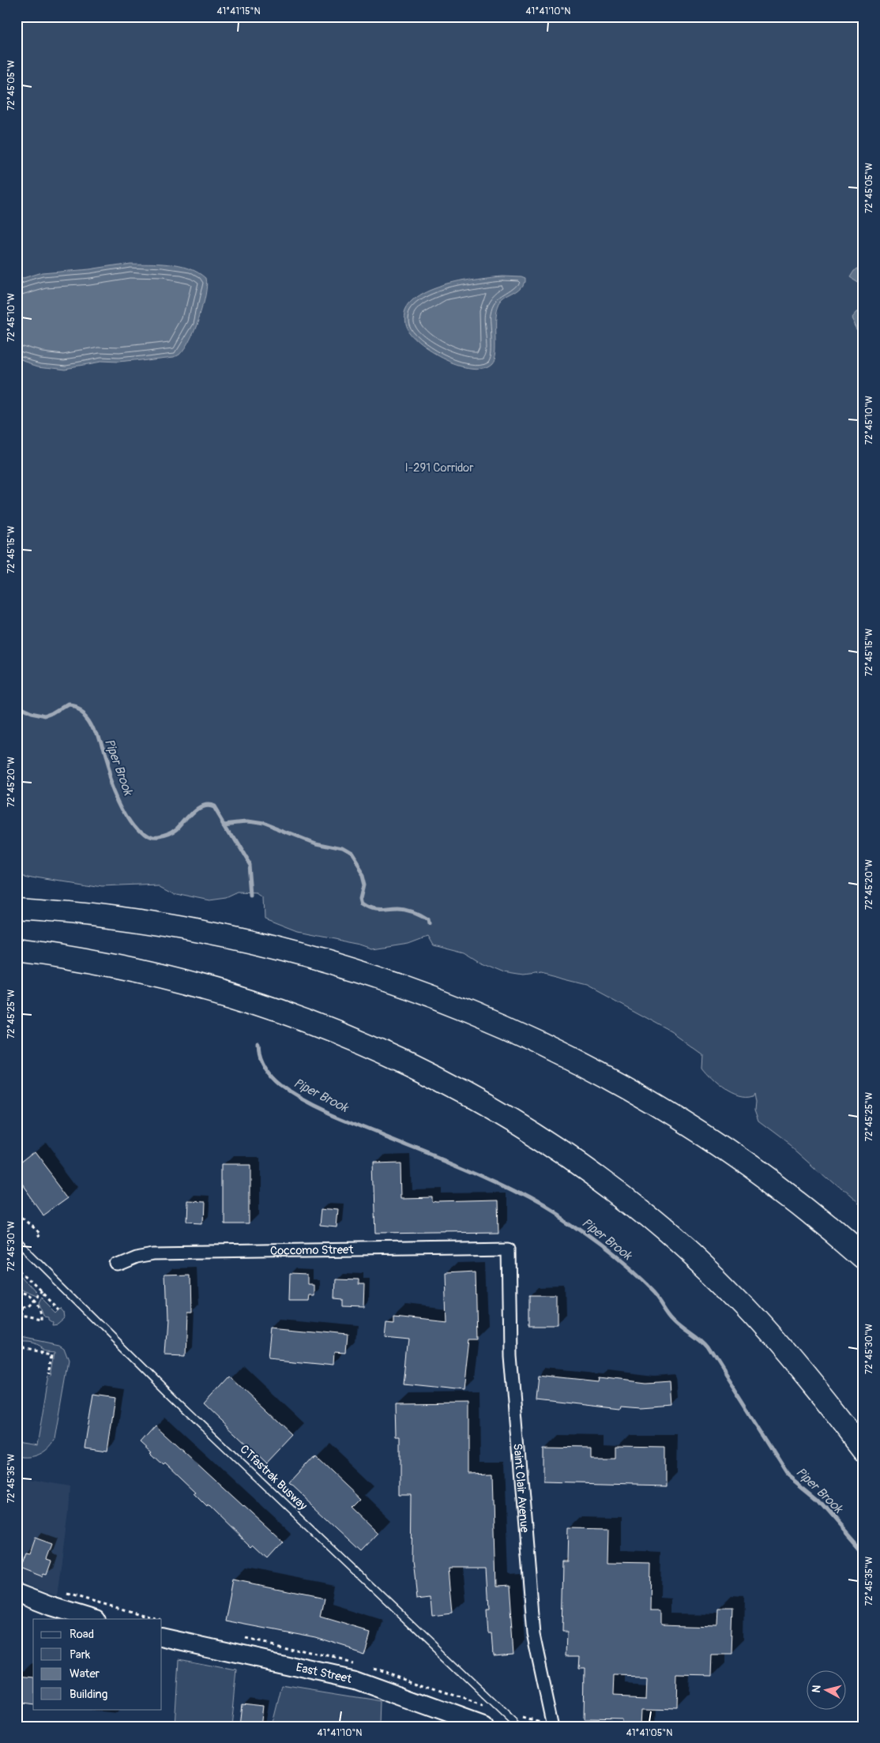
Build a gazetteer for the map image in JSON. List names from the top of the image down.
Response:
{
  "streets": {
    "main road": ["East Street"],
    "street": ["Coccomo Street", "Saint Clair Avenue"],
    "lane": ["CTfastrak Busway"]
  },
  "crossings": [
    ["Coccomo Street", "Saint Clair Avenue"]
  ],
  "water": ["Piper Brook"],
  "parks": ["I-291 Corridor"],
  "legend": [
    "Road",
    "Park",
    "Water",
    "Building"
  ],
  "north": "left",
  "coordinates": [
    "41°41'15\"N",
    "41°41'10\"N",
    "72°45'05\"W",
    "72°45'10\"W",
    "72°45'15\"W",
    "72°45'20\"W",
    "72°45'25\"W",
    "72°45'30\"W",
    "72°45'35\"W",
    "41°41'05\"N"
  ]
}
